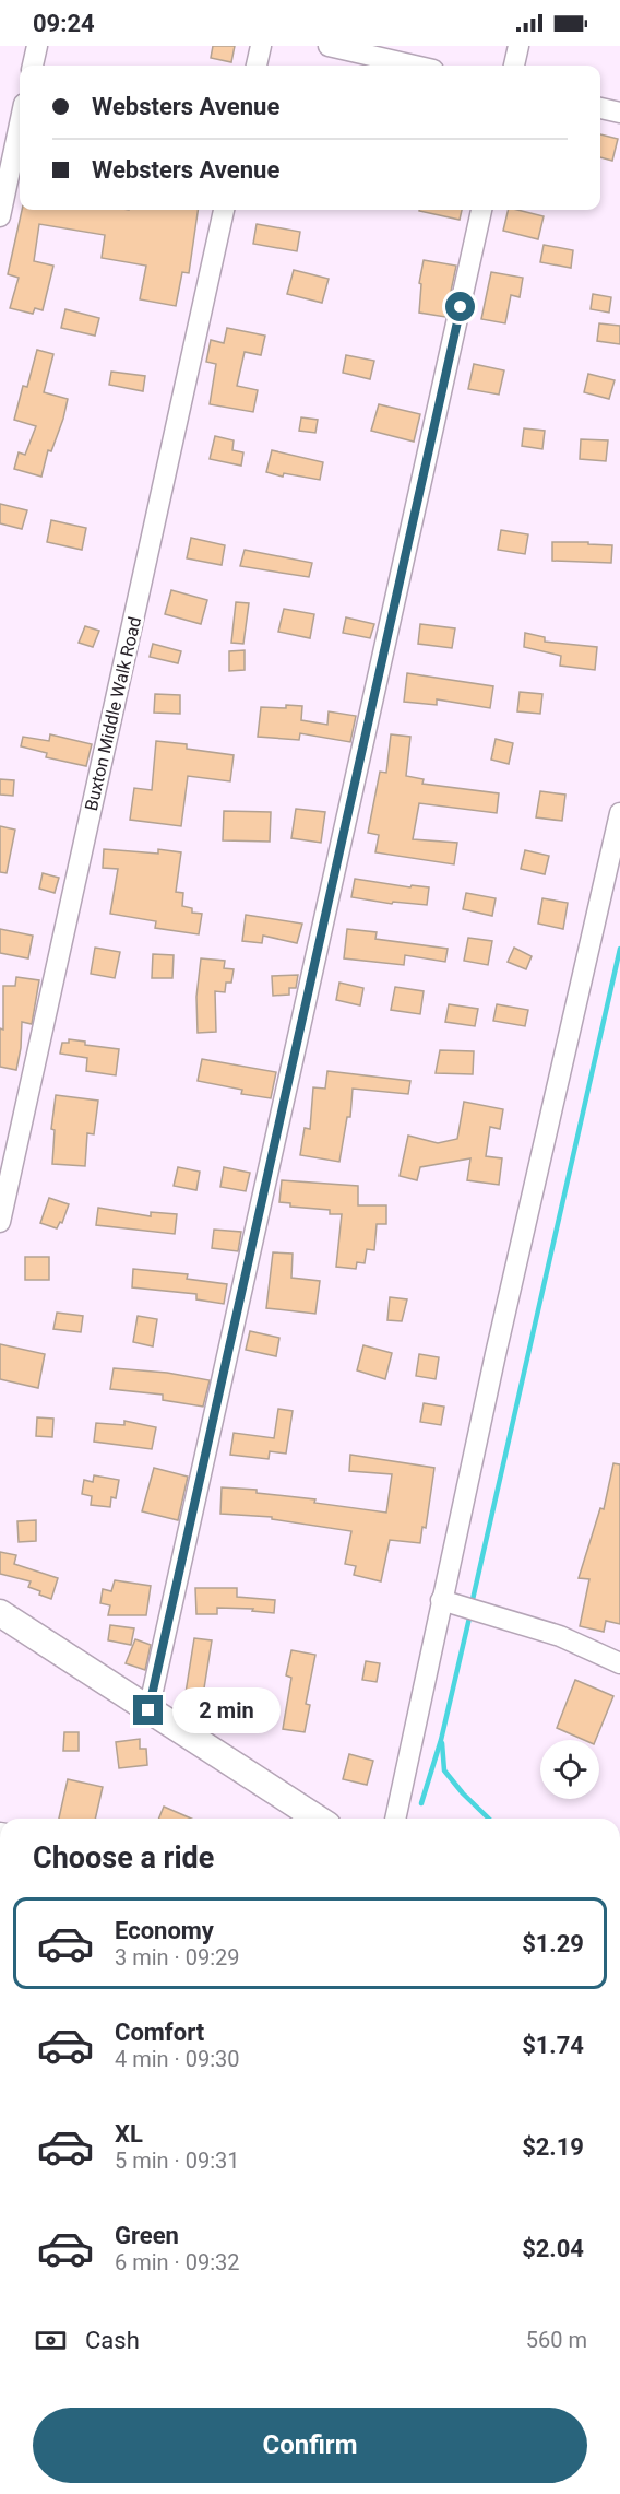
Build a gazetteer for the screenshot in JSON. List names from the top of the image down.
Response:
{
  "streets": {
    "street": ["Buxton Middle Walk Road"]
  },
  "page": {
    "status": "09:24",
    "banner": ["Websters Avenue", "Websters Avenue"],
    "bubble": "2 min",
    "heading": "Choose a ride",
    "list": [
      {
        "name": "Economy",
        "note": "3 min · 09:29",
        "value": "$1.29"
      },
      {
        "name": "Comfort",
        "note": "4 min · 09:30",
        "value": "$1.74"
      },
      {
        "name": "XL",
        "note": "5 min · 09:31",
        "value": "$2.19"
      },
      {
        "name": "Green",
        "note": "6 min · 09:32",
        "value": "$2.04"
      }
    ],
    "pay": ["Cash", "560 m"],
    "buttons": "Confirm"
  }
}
